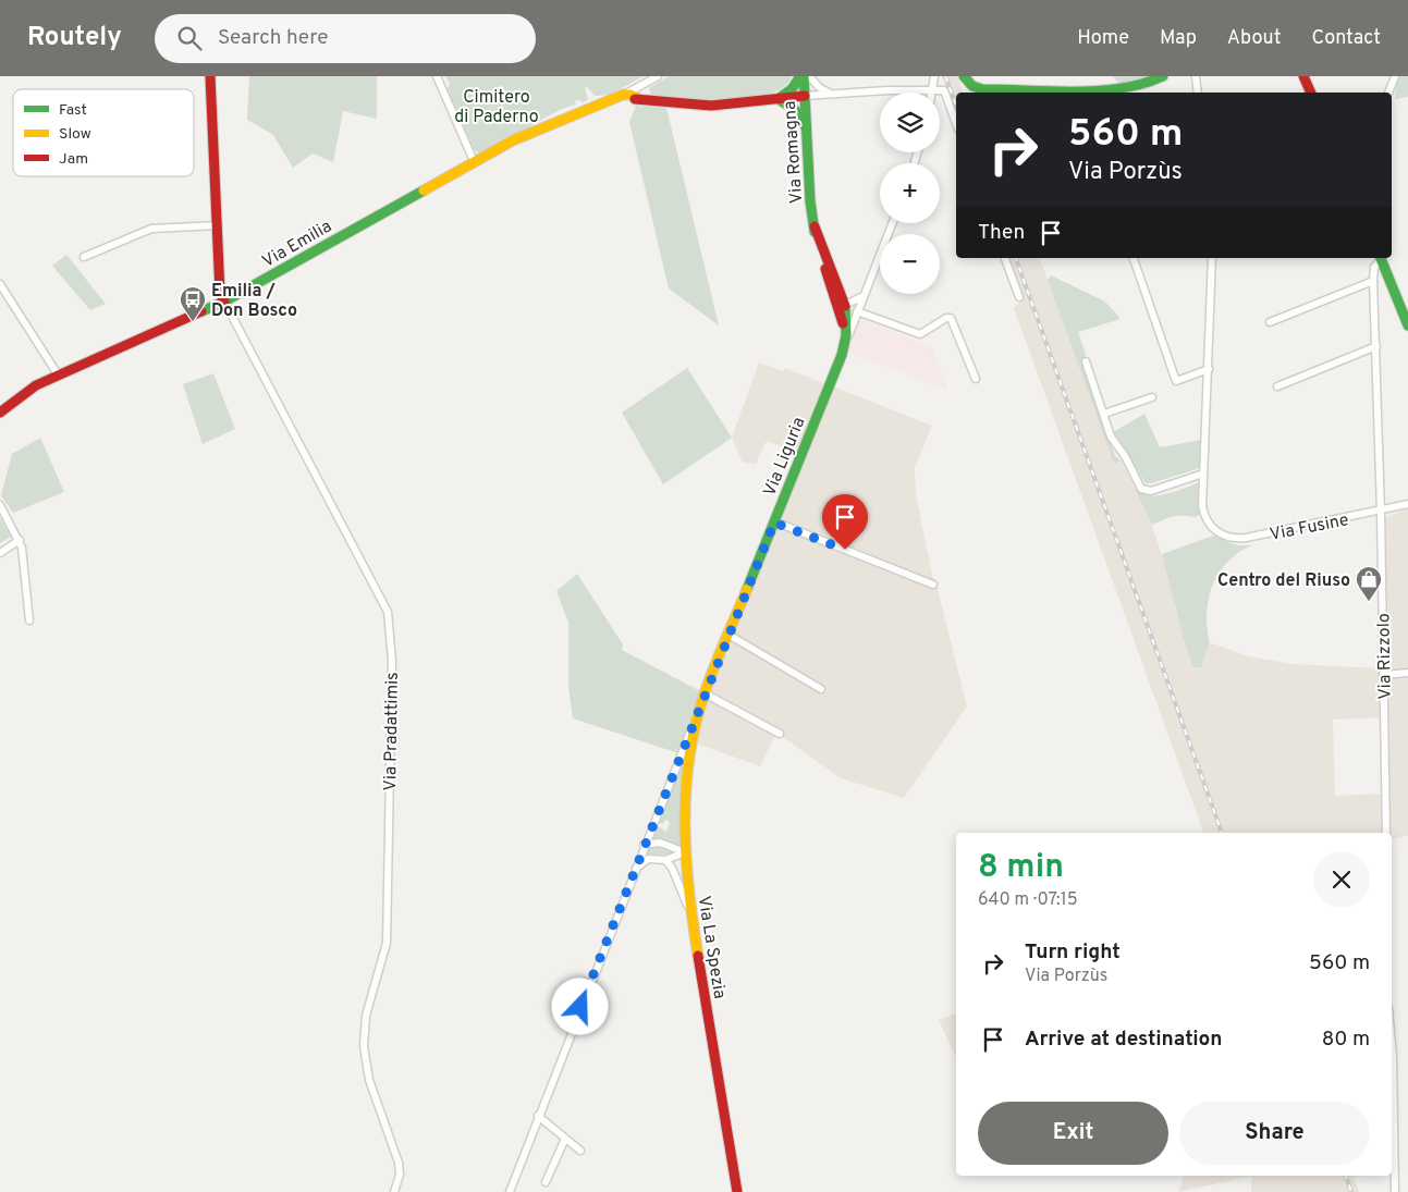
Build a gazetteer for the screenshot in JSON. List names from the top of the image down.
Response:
{
  "streets": {
    "main road": [
      "Via Romagna",
      "Via Emilia",
      "Via Liguria",
      "Via La Spezia"
    ],
    "street": ["Via Fusine", "Via Rizzolo", "Via Pradattimis"]
  },
  "crossings": [
    ["Via Romagna", "Via Emilia"],
    ["Via Romagna", "Via Liguria"],
    ["Via Emilia", "Via Pradattimis"],
    ["Via Liguria", "Via La Spezia"],
    ["Via Fusine", "Via Rizzolo"]
  ],
  "parks": ["Cimitero di Paderno"],
  "places": {
    "bus stop": ["Emilia / Don Bosco"],
    "shop": ["Centro del Riuso"]
  },
  "legend": ["Fast", "Slow", "Jam"],
  "page": {
    "header": "Routely",
    "search": "Search here",
    "nav": [
      "Home",
      "Map",
      "About",
      "Contact"
    ],
    "map_buttons": ["+", "−"],
    "turn": ["560 m", "Via Porzùs"],
    "then": "Then",
    "heading": ["8 min", "640 m · 07:15"],
    "list": [
      {
        "name": "Turn right",
        "note": "Via Porzùs",
        "value": "560 m"
      },
      {
        "name": "Arrive at destination",
        "value": "80 m"
      }
    ],
    "buttons": ["Exit", "Share"]
  }
}
